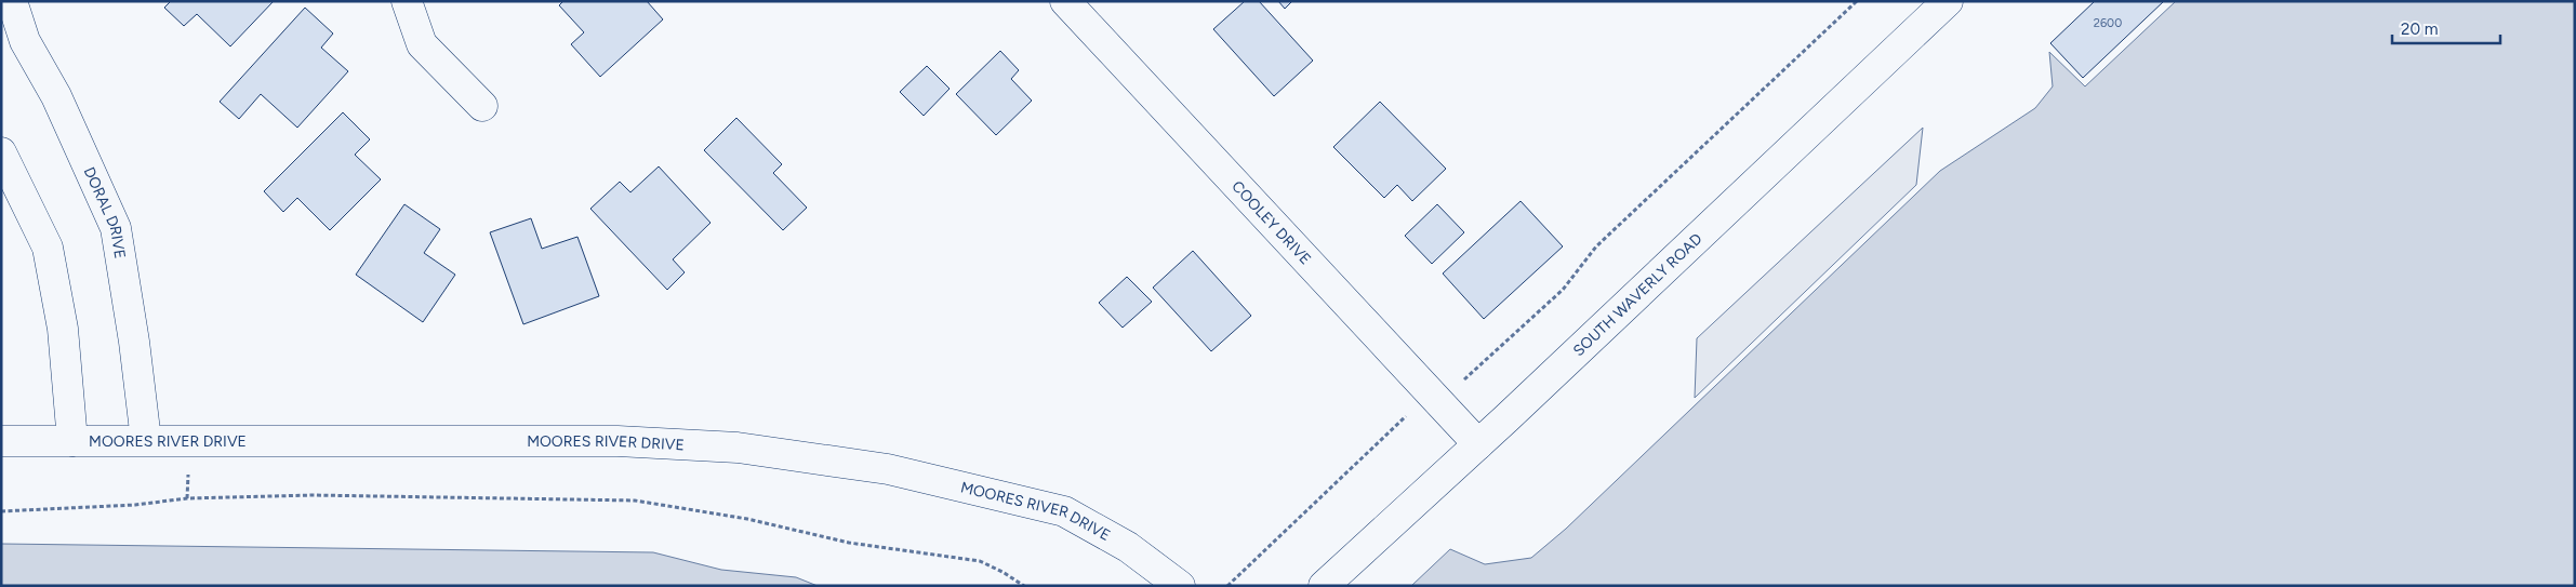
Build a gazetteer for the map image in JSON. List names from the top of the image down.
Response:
{
  "streets": {
    "street": [
      "DORAL DRIVE",
      "COOLEY DRIVE",
      "SOUTH WAVERLY ROAD",
      "MOORES RIVER DRIVE"
    ]
  },
  "crossings": [
    ["DORAL DRIVE", "MOORES RIVER DRIVE"],
    ["COOLEY DRIVE", "SOUTH WAVERLY ROAD"]
  ],
  "house_numbers": ["2600"],
  "scale_bar": "20 m"
}
